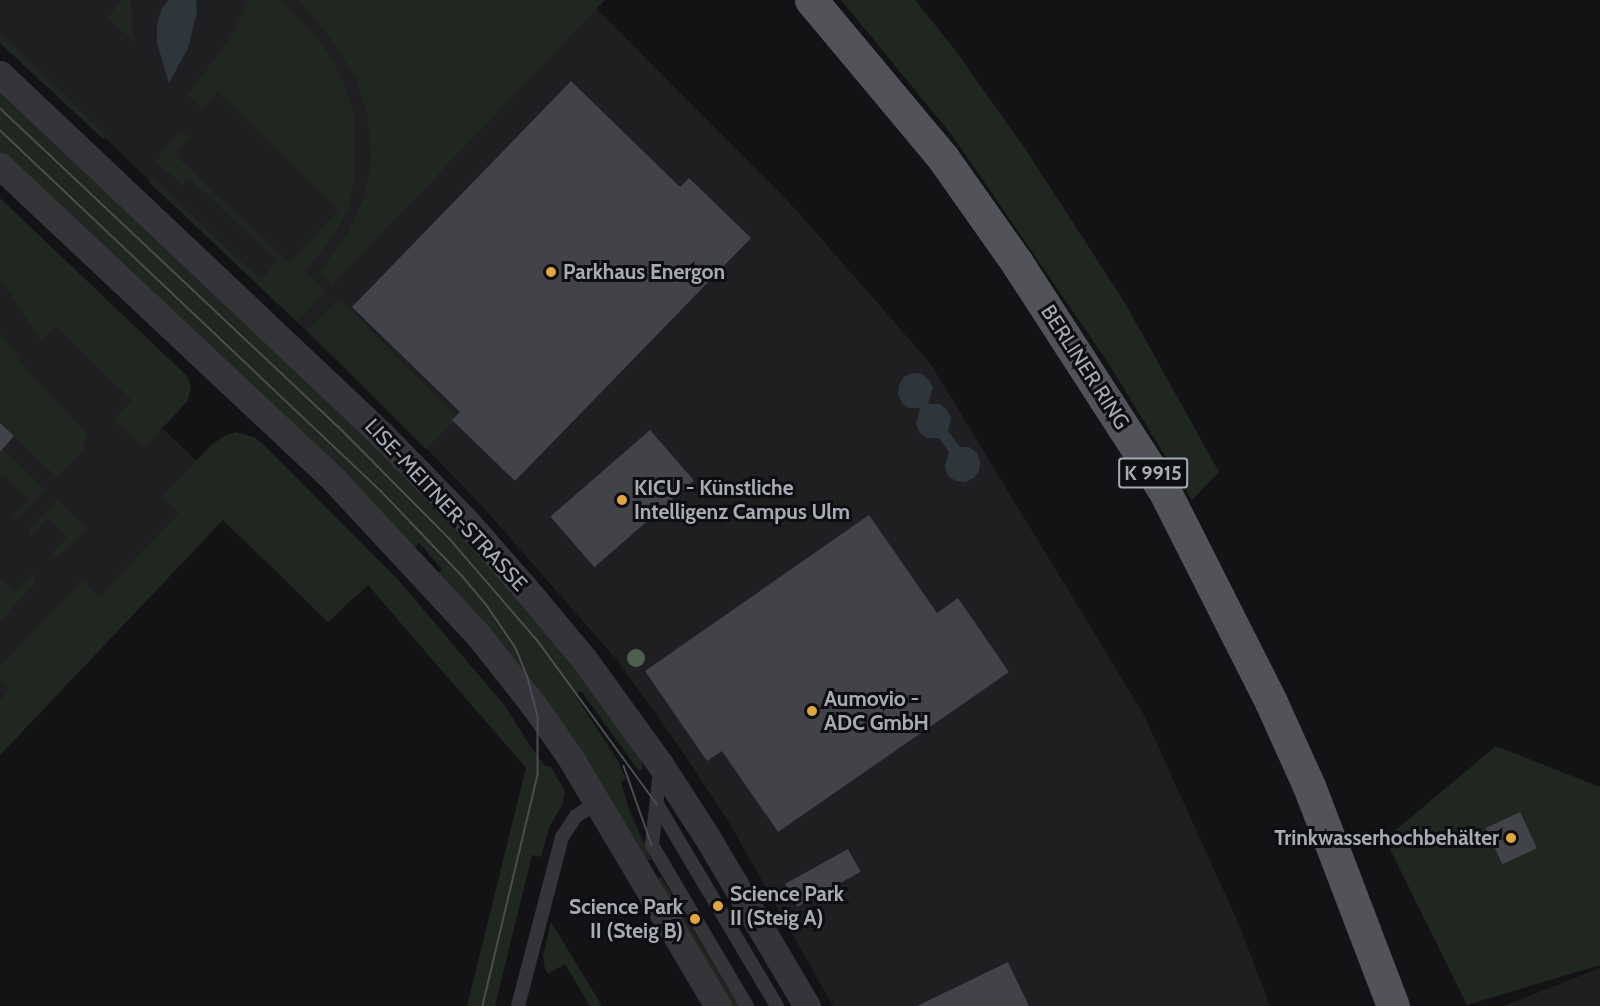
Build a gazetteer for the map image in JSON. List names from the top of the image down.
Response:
{
  "streets": {
    "main road": ["BERLINER RING", "K 9915"],
    "street": ["LISE-MEITNER-STRASSE"]
  },
  "places": [
    "Parkhaus Energon",
    "KICU - Künstliche Intelligenz Campus Ulm",
    "Aumovio - ADC GmbH",
    "Trinkwasserhochbehälter",
    "Science Park II (Steig A)",
    "Science Park II (Steig B)"
  ]
}
